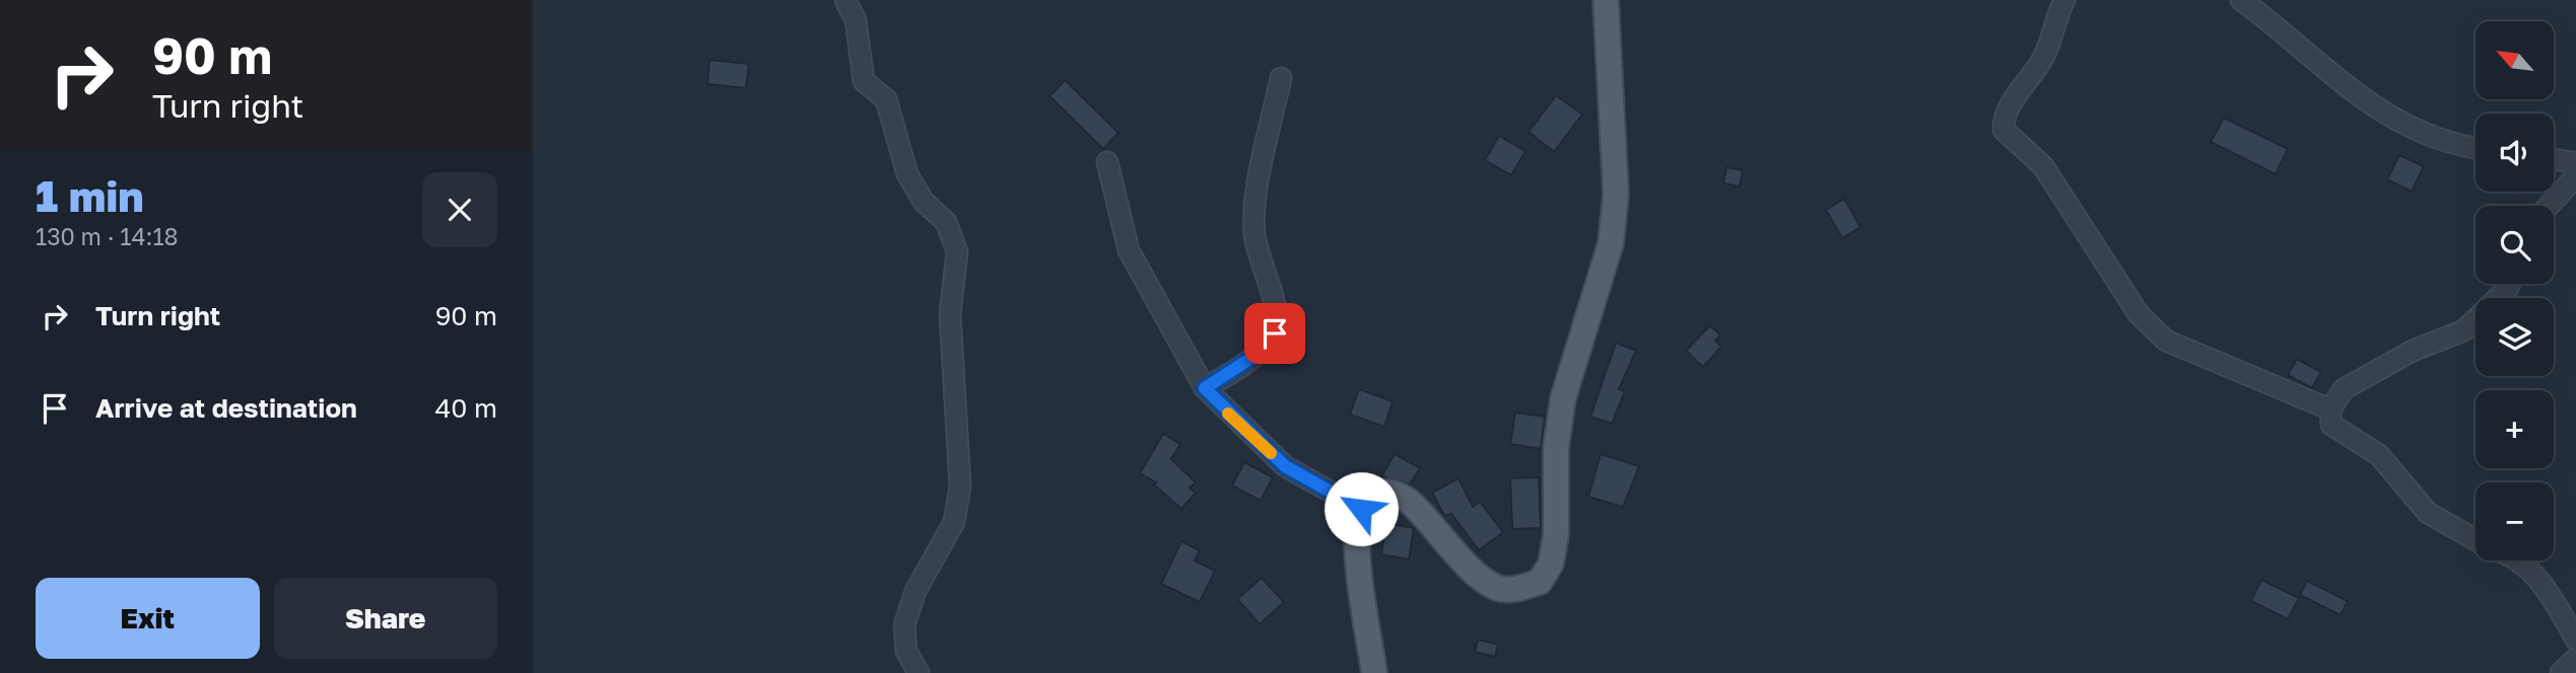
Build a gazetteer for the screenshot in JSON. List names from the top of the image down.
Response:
{
  "north": "top left",
  "page": {
    "turn": ["90 m", "Turn right"],
    "map_buttons": ["+", "−"],
    "heading": ["1 min", "130 m · 14:18"],
    "list": [
      {
        "name": "Turn right",
        "value": "90 m"
      },
      {
        "name": "Arrive at destination",
        "value": "40 m"
      }
    ],
    "buttons": ["Exit", "Share"]
  }
}
